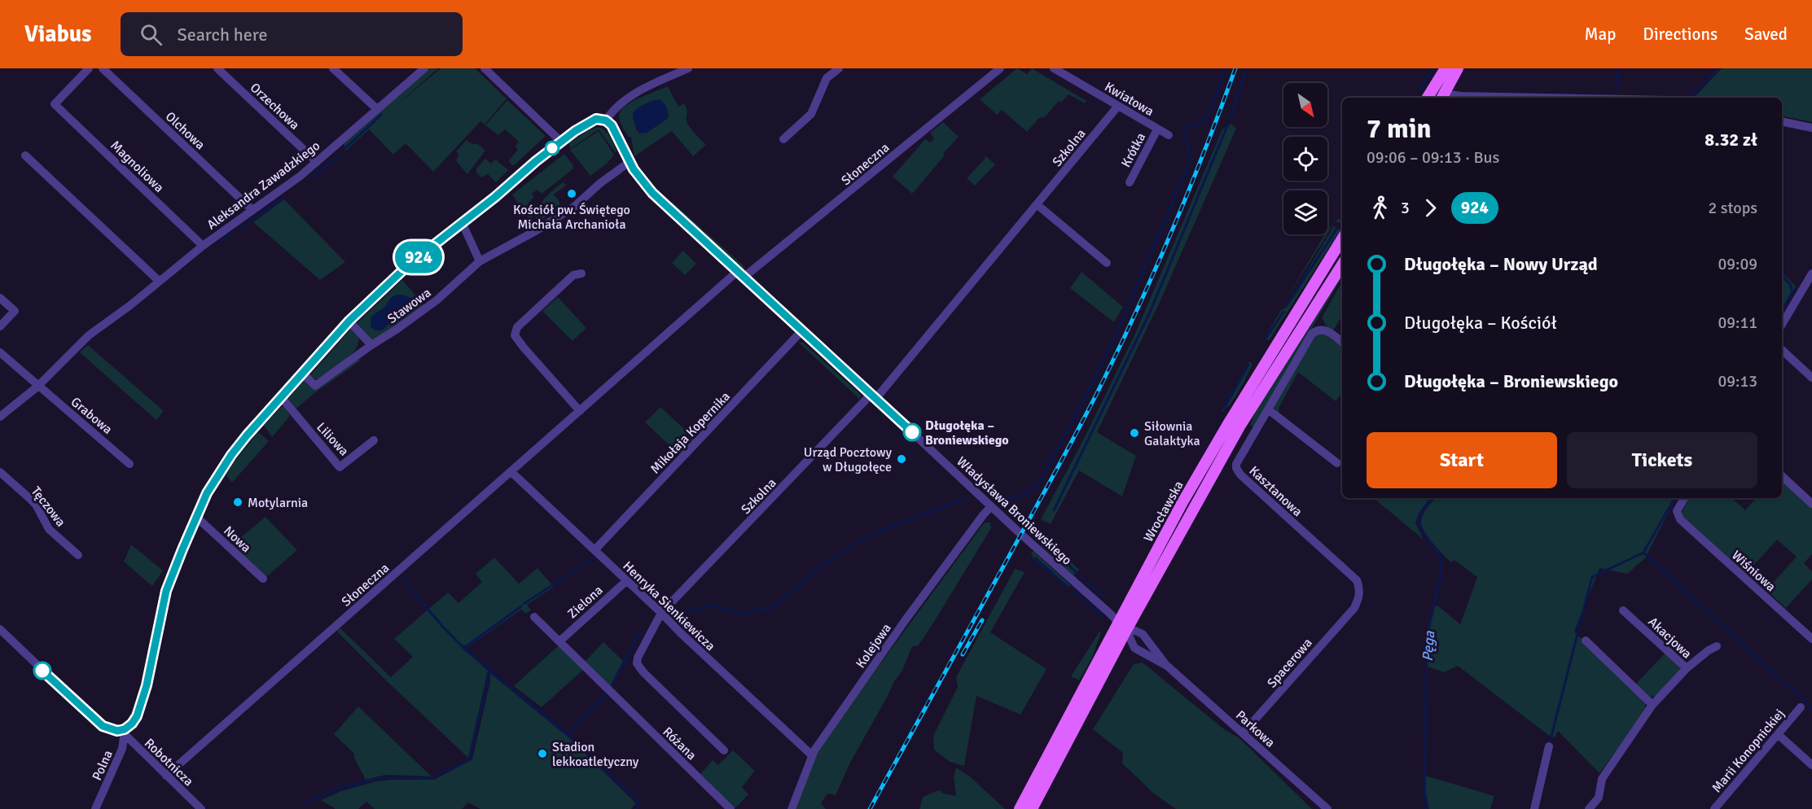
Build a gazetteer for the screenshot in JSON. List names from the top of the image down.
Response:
{
  "streets": {
    "main road": ["Wrocławska"],
    "street": [
      "Kwiatowa",
      "Orzechowa",
      "Olchowa",
      "Szkolna",
      "Krótka",
      "Słoneczna",
      "Magnoliowa",
      "Aleksandra Zawadzkiego",
      "Stawowa",
      "Grabowa",
      "Mikołaja Kopernika",
      "Liliowa",
      "Kasztanowa",
      "Tęczowa",
      "Władysława Broniewskiego",
      "Nowa",
      "Wiśniowa",
      "Zielona",
      "Henryka Sienkiewicza",
      "Akacjowa",
      "Kolejowa",
      "Spacerowa",
      "Parkowa",
      "Różana",
      "Marii Konopnickiej",
      "Robotnicza",
      "Polna"
    ]
  },
  "crossings": [
    ["Kwiatowa", "Szkolna"],
    ["Kwiatowa", "Krótka"],
    ["Orzechowa", "Aleksandra Zawadzkiego"],
    ["Olchowa", "Aleksandra Zawadzkiego"],
    ["Szkolna", "Władysława Broniewskiego"],
    ["Szkolna", "Henryka Sienkiewicza"],
    ["Słoneczna", "Władysława Broniewskiego"],
    ["Słoneczna", "Henryka Sienkiewicza"],
    ["Słoneczna", "Robotnicza"],
    ["Magnoliowa", "Aleksandra Zawadzkiego"],
    ["Aleksandra Zawadzkiego", "Grabowa"],
    ["Stawowa", "Władysława Broniewskiego"],
    ["Mikołaja Kopernika", "Władysława Broniewskiego"],
    ["Mikołaja Kopernika", "Henryka Sienkiewicza"],
    ["Kasztanowa", "Spacerowa"],
    ["Władysława Broniewskiego", "Wrocławska"],
    ["Władysława Broniewskiego", "Kolejowa"],
    ["Władysława Broniewskiego", "Parkowa"],
    ["Wrocławska", "Parkowa"],
    ["Zielona", "Henryka Sienkiewicza"],
    ["Zielona", "Różana"],
    ["Henryka Sienkiewicza", "Kolejowa"],
    ["Spacerowa", "Parkowa"],
    ["Robotnicza", "Polna"]
  ],
  "water": ["Pęga"],
  "places": [
    "Kościół pw. Świętego Michała Archanioła",
    "Długołęka – Broniewskiego",
    "Siłownia Galaktyka",
    "Urząd Pocztowy w Długołęce",
    "Motylarnia",
    "Stadion lekkoatletyczny"
  ],
  "lines": ["bus line 924"],
  "north": "bottom right",
  "page": {
    "header": "Viabus",
    "search": "Search here",
    "nav": ["Map", "Directions", "Saved"],
    "on_map": "924",
    "heading": ["7 min", "09:06 – 09:13 · Bus", "8.32 zł"],
    "legs": ["3", "924", "2 stops"],
    "list": [
      {
        "name": "Długołęka – Nowy Urząd",
        "value": "09:09"
      },
      {
        "name": "Długołęka – Kościół",
        "value": "09:11"
      },
      {
        "name": "Długołęka – Broniewskiego",
        "value": "09:13"
      }
    ],
    "buttons": ["Start", "Tickets"]
  }
}
